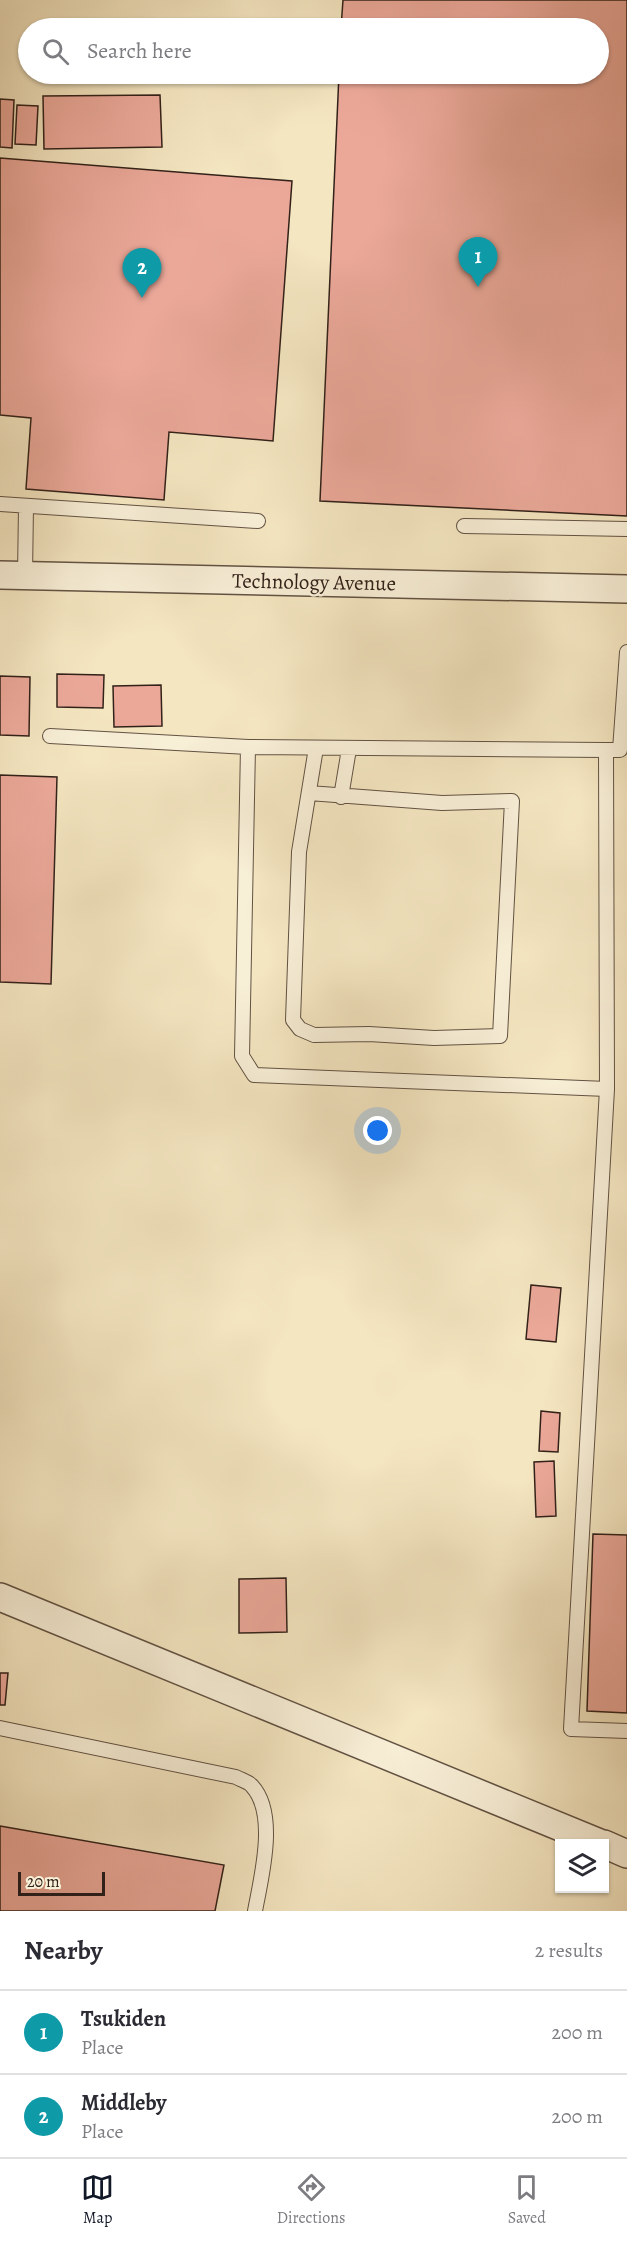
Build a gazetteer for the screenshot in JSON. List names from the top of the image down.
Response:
{
  "streets": {
    "street": ["Technology Avenue"]
  },
  "scale_bar": "20 m",
  "page": {
    "search": "Search here",
    "pins": ["1", "2"],
    "scale": "20 m",
    "heading": ["Nearby", "2 results"],
    "list": [
      {
        "mark": "1",
        "name": "Tsukiden",
        "note": "Place",
        "value": "200 m"
      },
      {
        "mark": "2",
        "name": "Middleby",
        "note": "Place",
        "value": "200 m"
      }
    ],
    "nav": ["Map", "Directions", "Saved"]
  }
}
